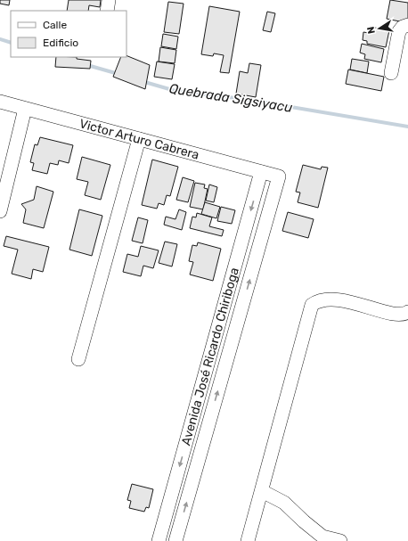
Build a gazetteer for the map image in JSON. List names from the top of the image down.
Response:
{
  "streets": {
    "street": ["Victor Arturo Cabrera", "Avenida José Ricardo Chiriboga"]
  },
  "crossings": [
    ["Victor Arturo Cabrera", "Avenida José Ricardo Chiriboga"]
  ],
  "water": ["Quebrada Sigsiyacu"],
  "legend": ["Calle", "Edificio"],
  "north": "left"
}
